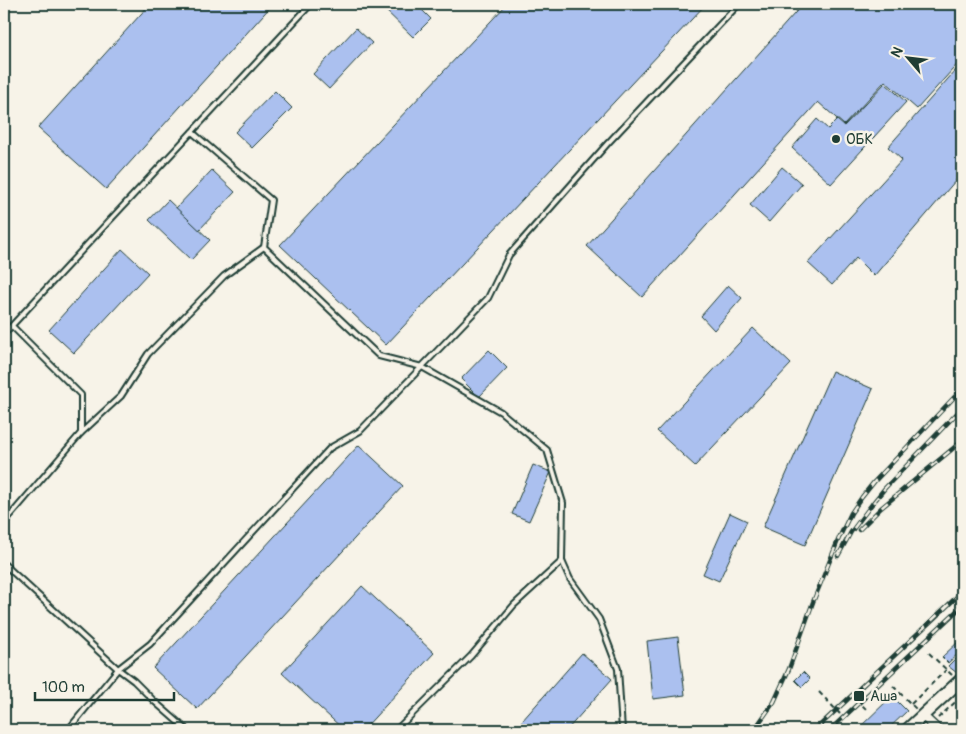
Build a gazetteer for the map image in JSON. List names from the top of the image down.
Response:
{
  "places": {
    "other": ["ОБК"],
    "transit": ["Аша"]
  },
  "scale_bar": "100 m",
  "north": "top left"
}
